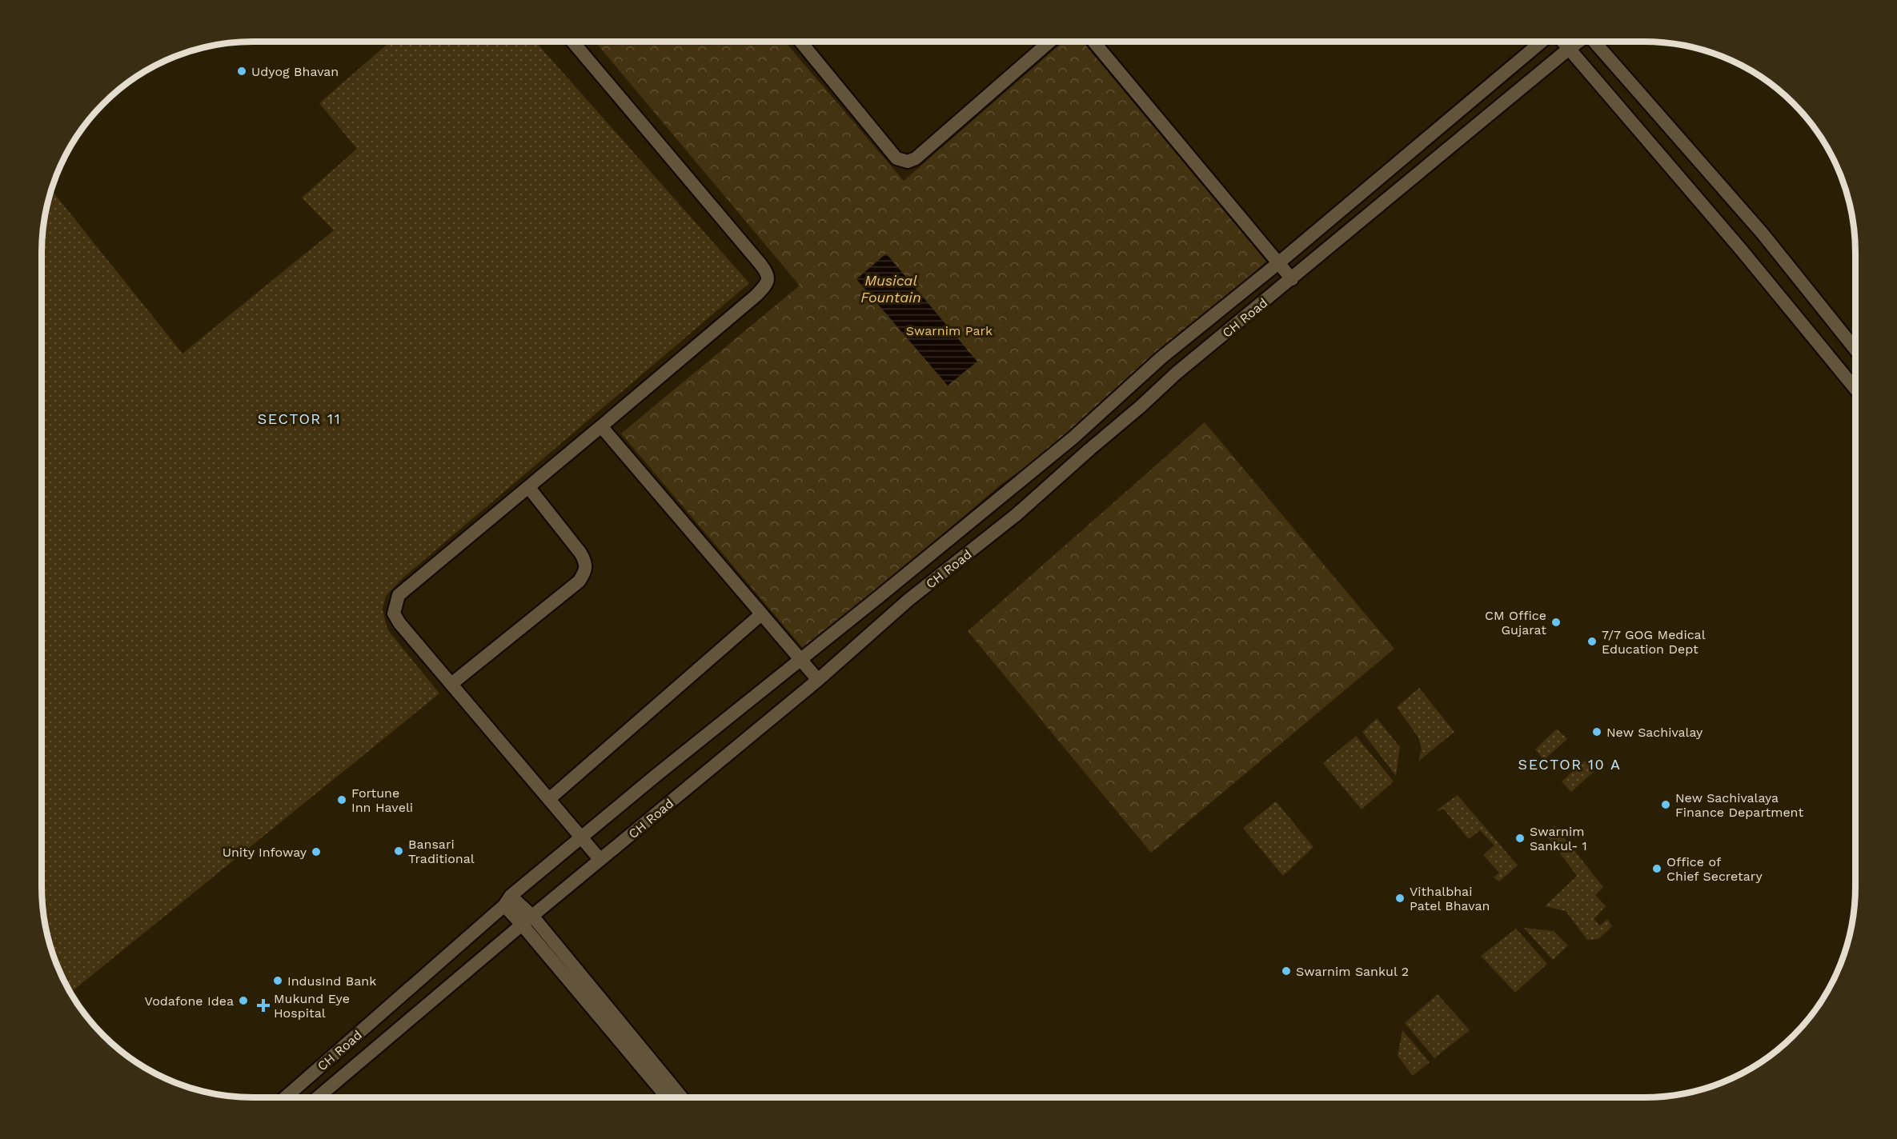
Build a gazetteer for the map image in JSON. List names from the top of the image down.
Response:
{
  "streets": {
    "street": ["CH Road"]
  },
  "districts": ["SECTOR 11", "SECTOR 10 A"],
  "water": ["Musical Fountain"],
  "parks": ["Swarnim Park"],
  "places": {
    "other": [
      "Udyog Bhavan",
      "CM Office Gujarat",
      "7/7 GOG Medical Education Dept",
      "New Sachivalay",
      "Fortune Inn Haveli",
      "New Sachivalaya Finance Department",
      "Swarnim Sankul- 1",
      "Bansari Traditional",
      "Unity Infoway",
      "Office of Chief Secretary",
      "Vithalbhai Patel Bhavan",
      "Swarnim Sankul 2",
      "IndusInd Bank",
      "Vodafone Idea"
    ],
    "health": ["Mukund Eye Hospital"]
  }
}
